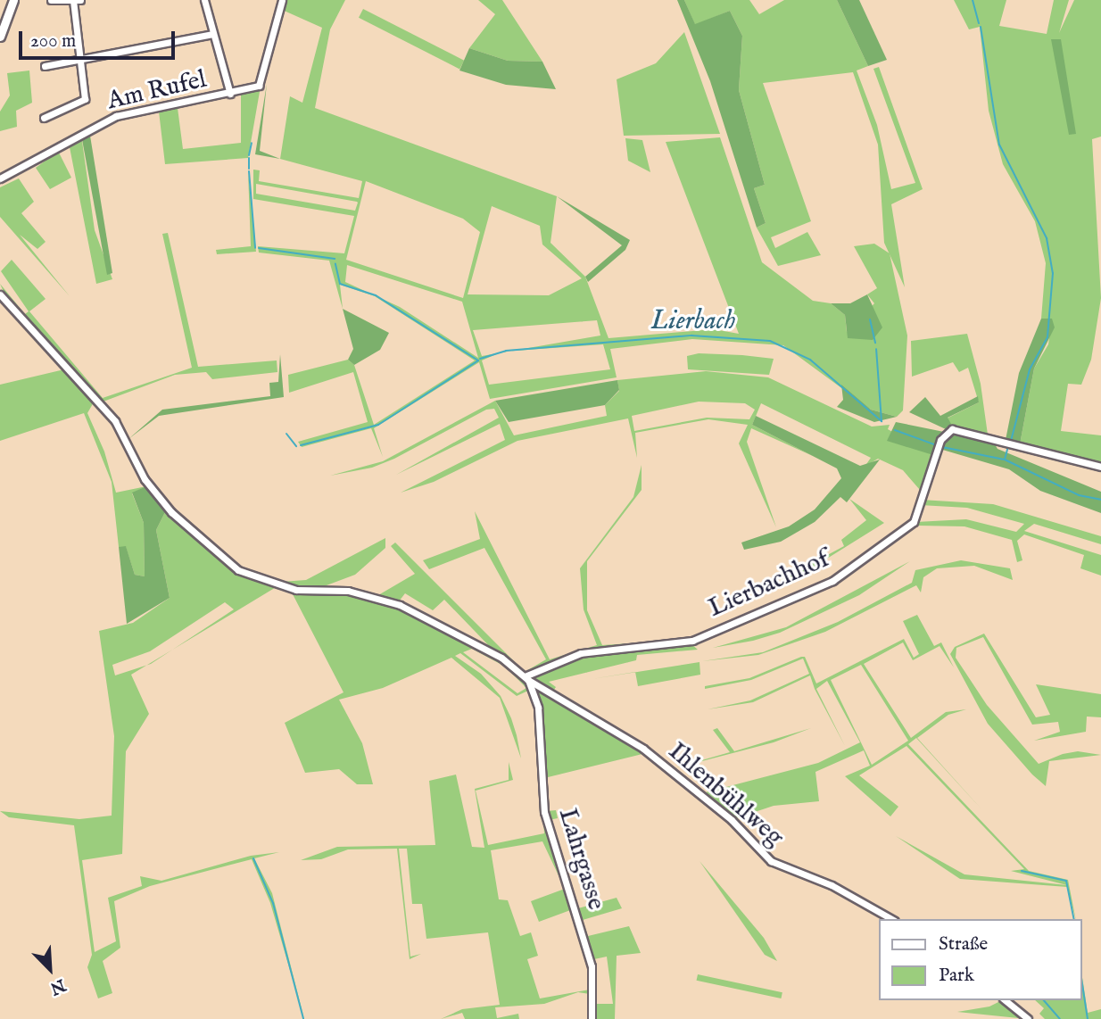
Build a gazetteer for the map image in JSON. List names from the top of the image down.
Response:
{
  "streets": {
    "street": [
      "Am Rufel",
      "Lierbachhof",
      "Ihlenbühlweg",
      "Lahrgasse"
    ]
  },
  "crossings": [
    ["Lierbachhof", "Ihlenbühlweg"],
    ["Lierbachhof", "Lahrgasse"],
    ["Ihlenbühlweg", "Lahrgasse"]
  ],
  "water": ["Lierbach"],
  "legend": ["Straße", "Park"],
  "scale_bar": "200 m",
  "north": "bottom right"
}
